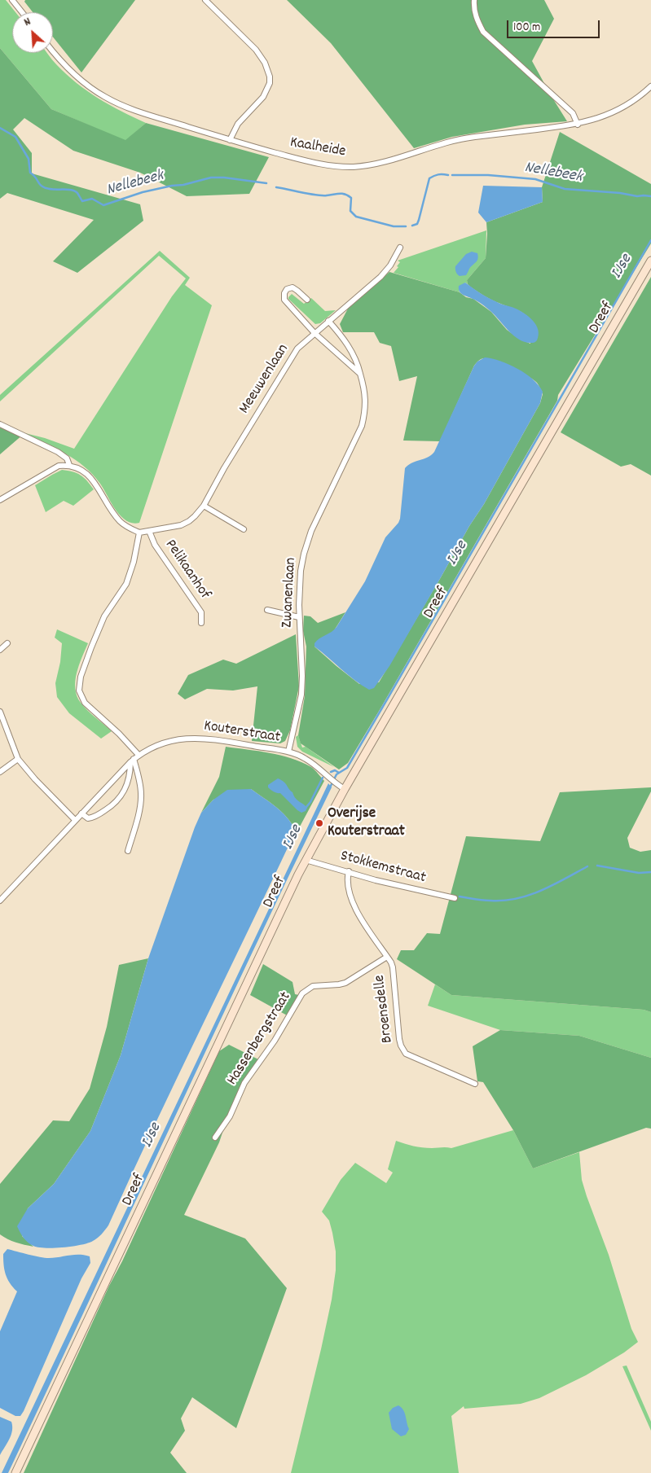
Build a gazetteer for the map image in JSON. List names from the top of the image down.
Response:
{
  "streets": {
    "main road": ["Dreef"],
    "street": [
      "Kaalheide",
      "Meeuwenlaan",
      "Pelikaanhof",
      "Zwanenlaan",
      "Kouterstraat",
      "Stokkemstraat",
      "Broensdelle",
      "Hassenbergstraat"
    ]
  },
  "crossings": [
    ["Dreef", "Kouterstraat"],
    ["Dreef", "Stokkemstraat"],
    ["Meeuwenlaan", "Pelikaanhof"],
    ["Meeuwenlaan", "Zwanenlaan"],
    ["Zwanenlaan", "Kouterstraat"],
    ["Stokkemstraat", "Broensdelle"],
    ["Broensdelle", "Hassenbergstraat"]
  ],
  "water": ["Nellebeek", "IJse"],
  "places": ["Overijse Kouterstraat"],
  "scale_bar": "100 m",
  "north": "top left"
}
